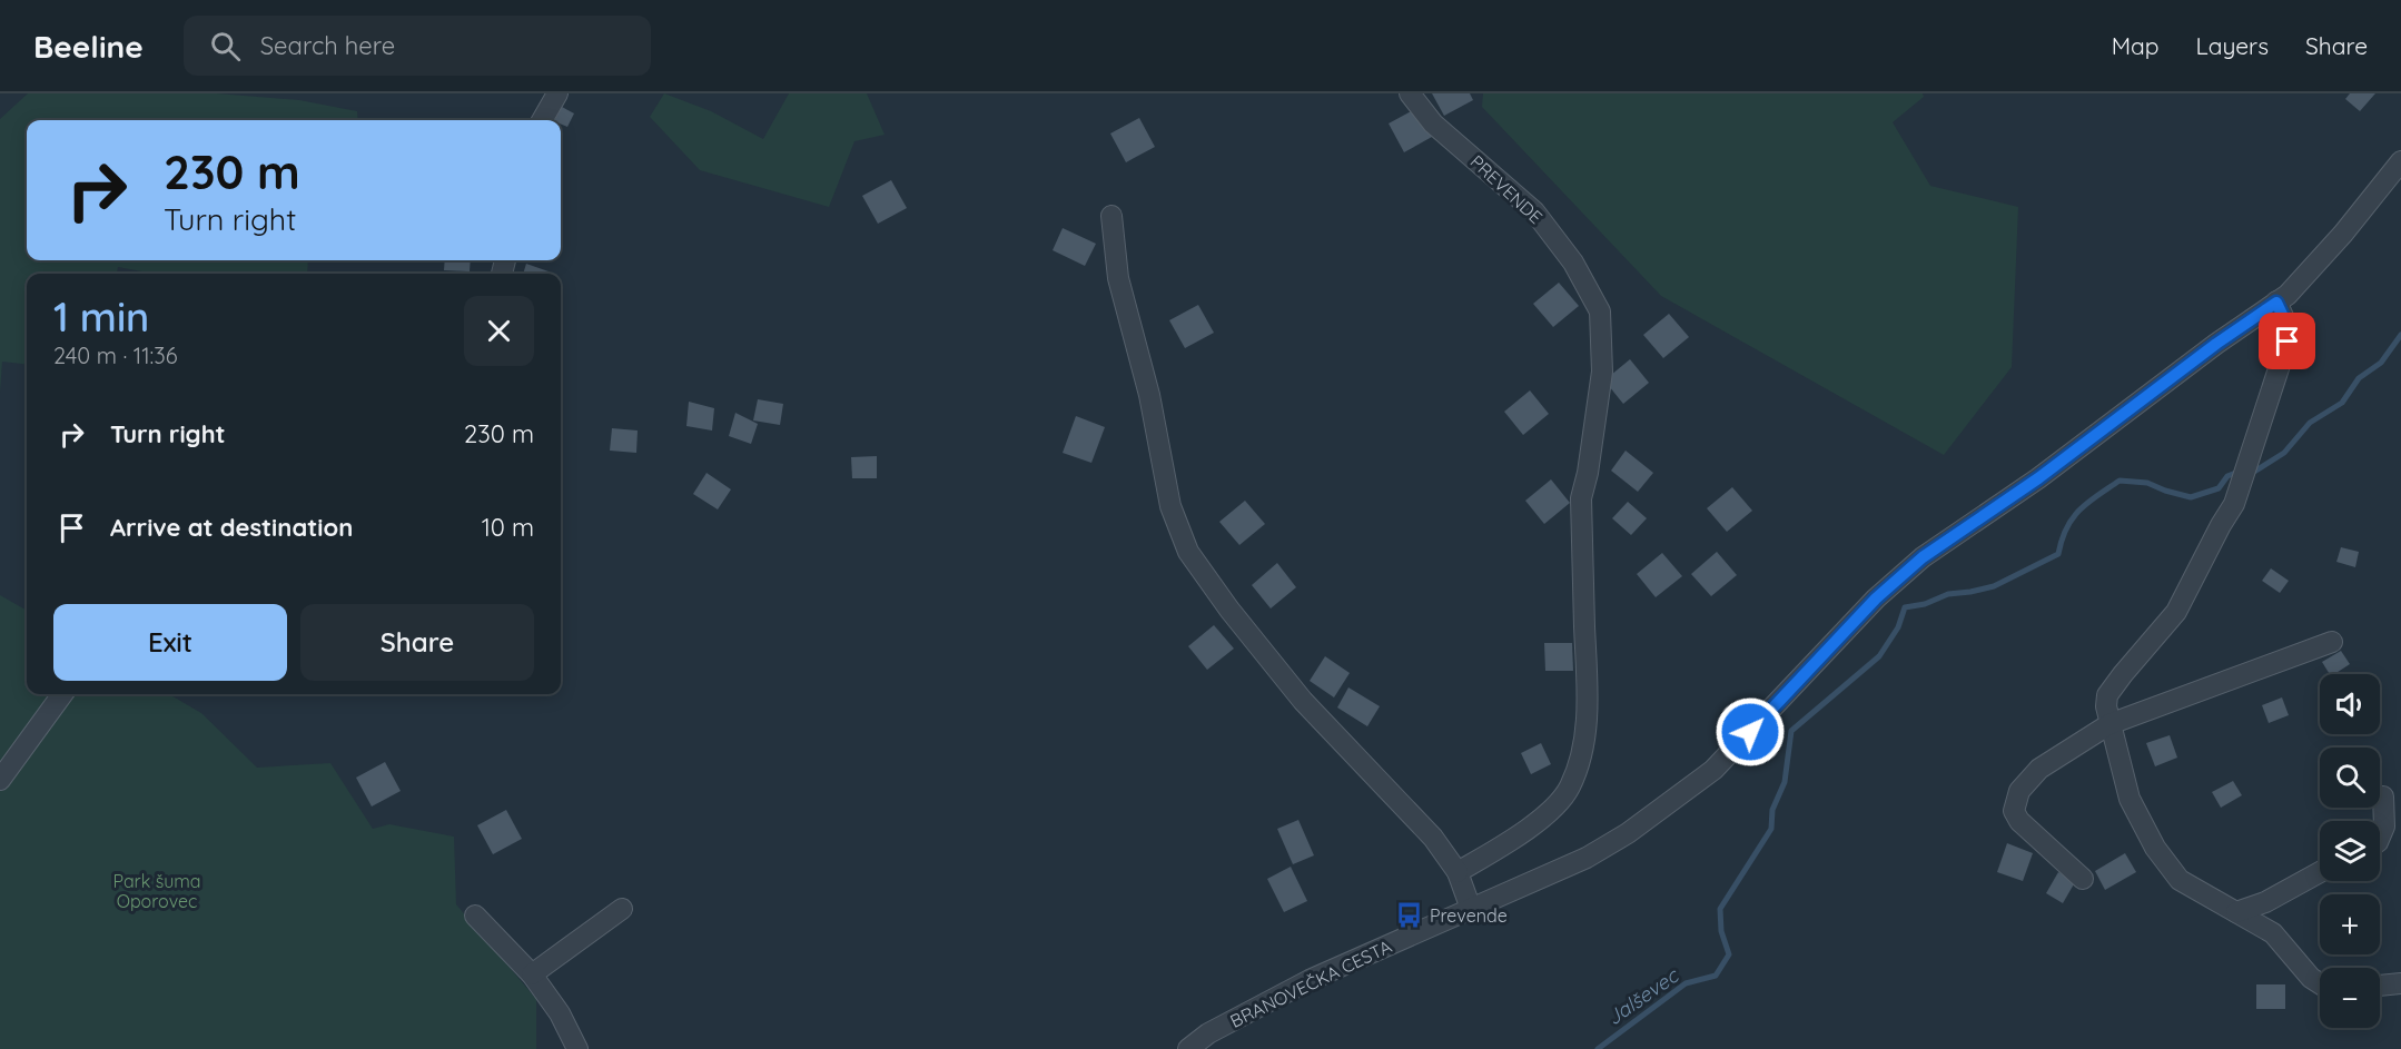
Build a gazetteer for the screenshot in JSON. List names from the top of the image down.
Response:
{
  "streets": {
    "street": ["PREVENDE", "BRANOVEČKA CESTA"]
  },
  "water": ["Jalševec"],
  "parks": ["Park šuma Oporovec"],
  "places": {
    "bus stop": ["Prevende"]
  },
  "page": {
    "header": "Beeline",
    "search": "Search here",
    "nav": ["Map", "Layers", "Share"],
    "turn": ["230 m", "Turn right"],
    "heading": ["1 min", "240 m · 11:36"],
    "list": [
      {
        "name": "Turn right",
        "value": "230 m"
      },
      {
        "name": "Arrive at destination",
        "value": "10 m"
      }
    ],
    "buttons": ["Exit", "Share"],
    "map_buttons": ["+", "−"]
  }
}
